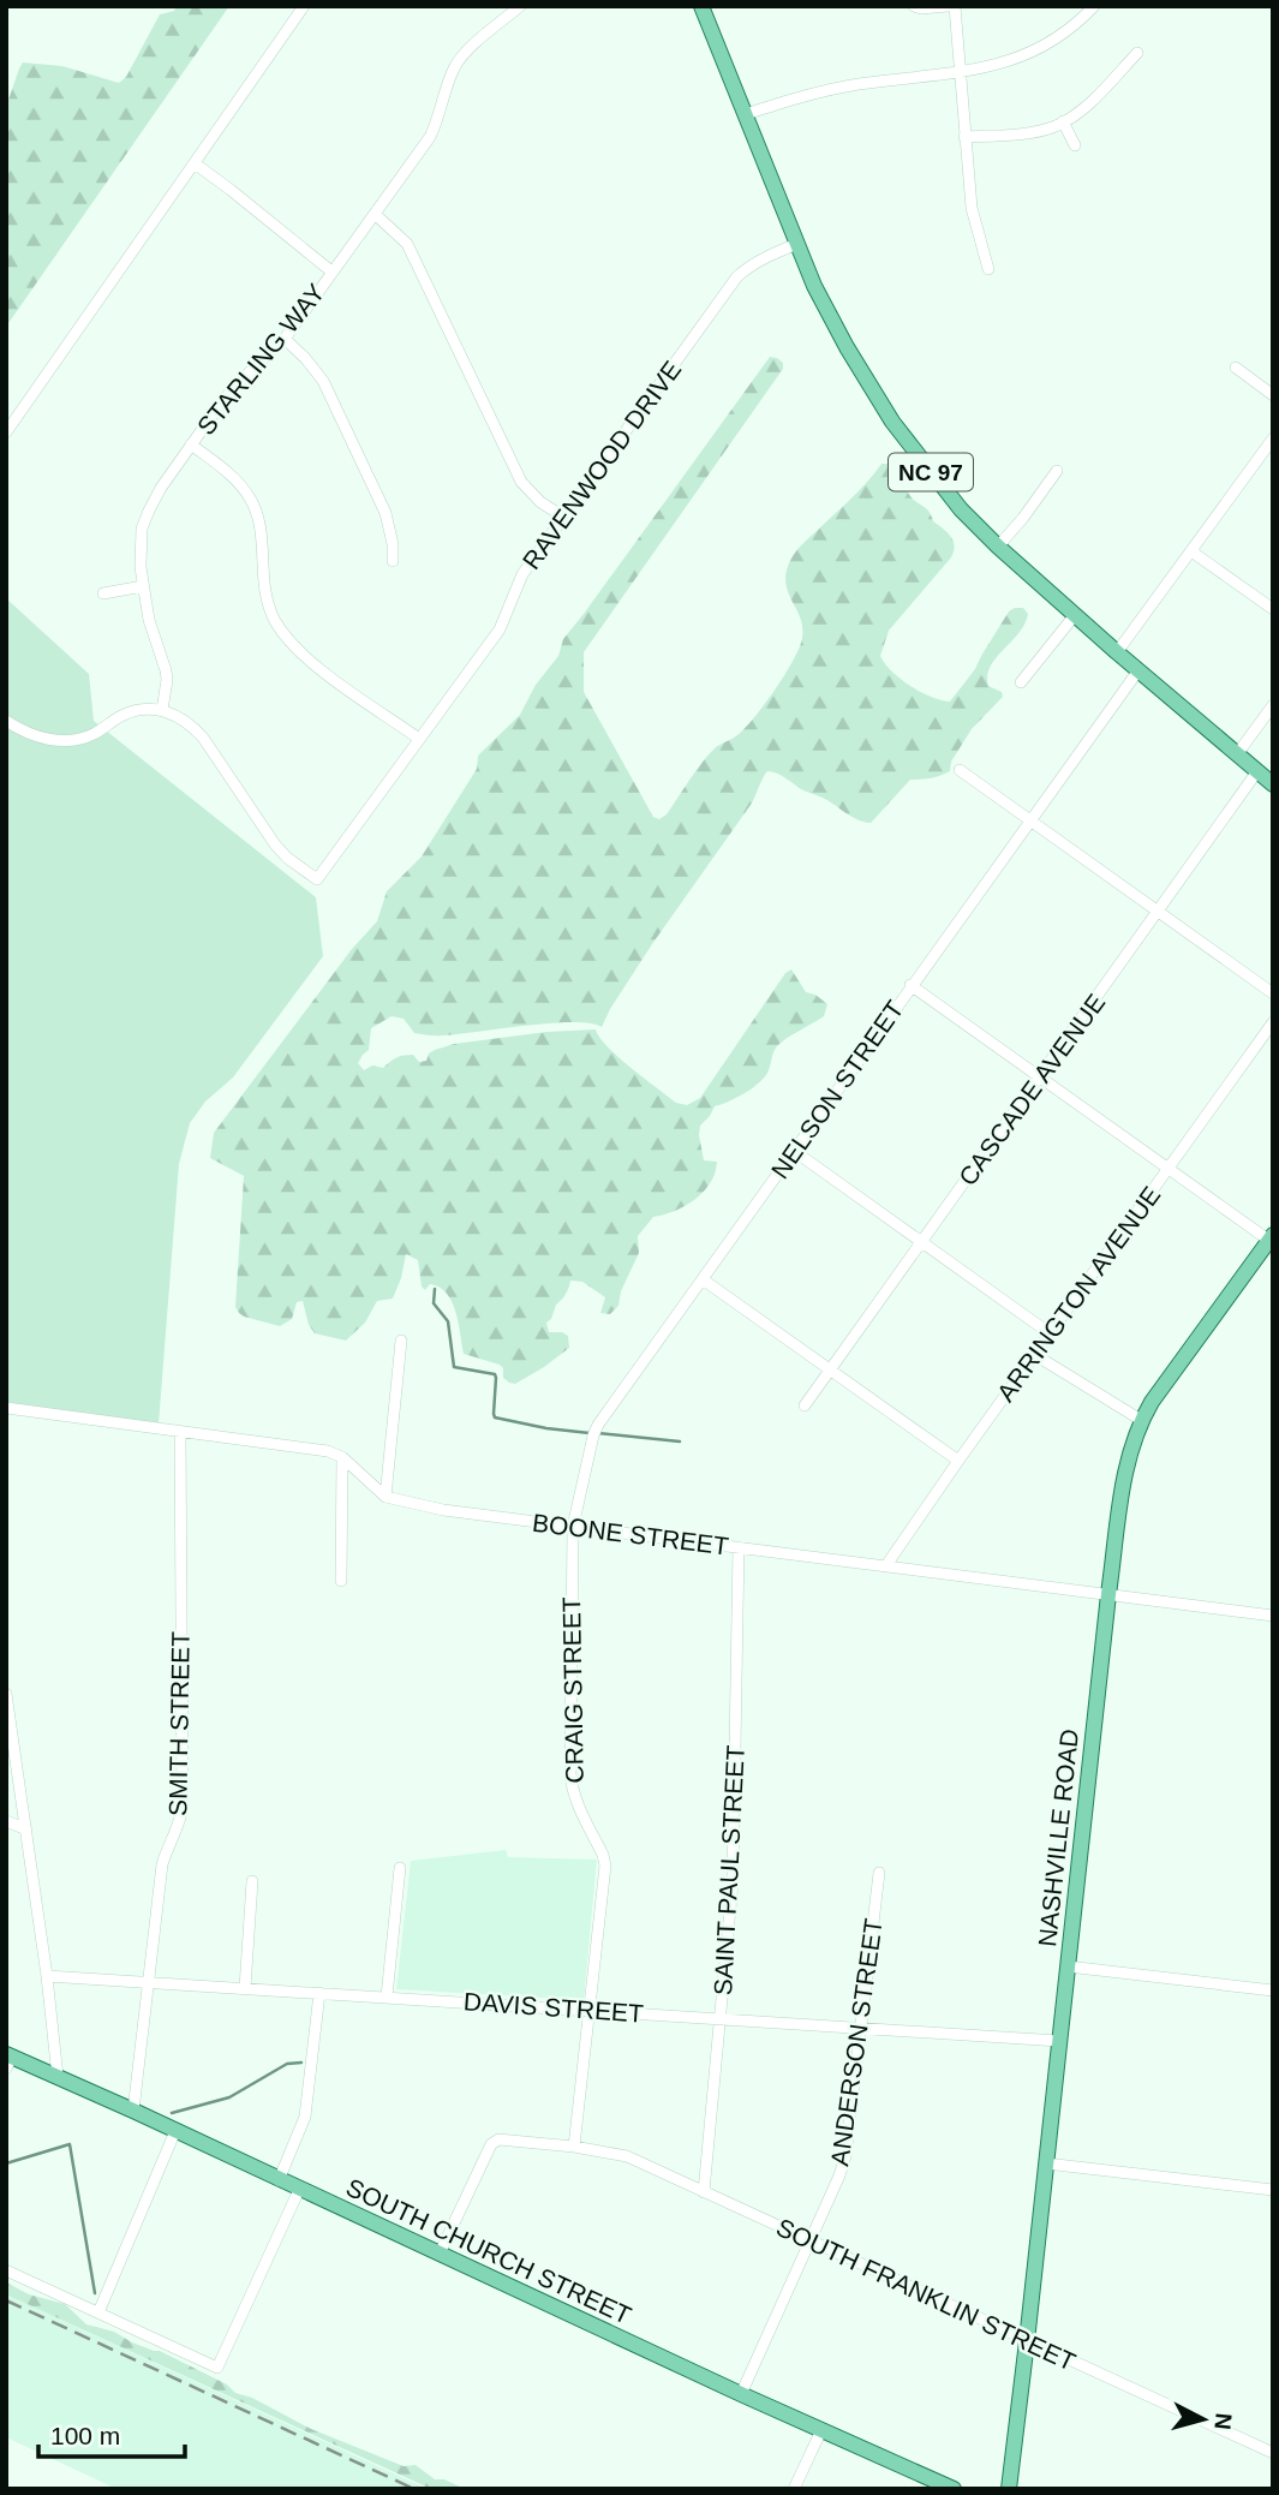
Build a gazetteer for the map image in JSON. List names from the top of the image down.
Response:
{
  "streets": {
    "main road": ["NC 97", "NASHVILLE ROAD", "SOUTH CHURCH STREET"],
    "street": [
      "STARLING WAY",
      "RAVENWOOD DRIVE",
      "NELSON STREET",
      "CASCADE AVENUE",
      "ARRINGTON AVENUE",
      "BOONE STREET",
      "CRAIG STREET",
      "SMITH STREET",
      "SAINT PAUL STREET",
      "DAVIS STREET",
      "ANDERSON STREET",
      "SOUTH FRANKLIN STREET"
    ]
  },
  "crossings": [
    ["STARLING WAY", "RAVENWOOD DRIVE"],
    ["RAVENWOOD DRIVE", "NC 97"],
    ["NC 97", "NELSON STREET"],
    ["NC 97", "CASCADE AVENUE"],
    ["NELSON STREET", "BOONE STREET"],
    ["NELSON STREET", "CRAIG STREET"],
    ["ARRINGTON AVENUE", "BOONE STREET"],
    ["BOONE STREET", "CRAIG STREET"],
    ["BOONE STREET", "NASHVILLE ROAD"],
    ["BOONE STREET", "SAINT PAUL STREET"],
    ["CRAIG STREET", "DAVIS STREET"],
    ["CRAIG STREET", "SOUTH FRANKLIN STREET"],
    ["SMITH STREET", "DAVIS STREET"],
    ["SMITH STREET", "SOUTH CHURCH STREET"],
    ["NASHVILLE ROAD", "DAVIS STREET"],
    ["NASHVILLE ROAD", "SOUTH FRANKLIN STREET"],
    ["SAINT PAUL STREET", "DAVIS STREET"],
    ["SAINT PAUL STREET", "SOUTH FRANKLIN STREET"],
    ["DAVIS STREET", "ANDERSON STREET"],
    ["ANDERSON STREET", "SOUTH CHURCH STREET"],
    ["ANDERSON STREET", "SOUTH FRANKLIN STREET"],
    ["SOUTH CHURCH STREET", "SOUTH FRANKLIN STREET"]
  ],
  "scale_bar": "100 m",
  "north": "right"
}
